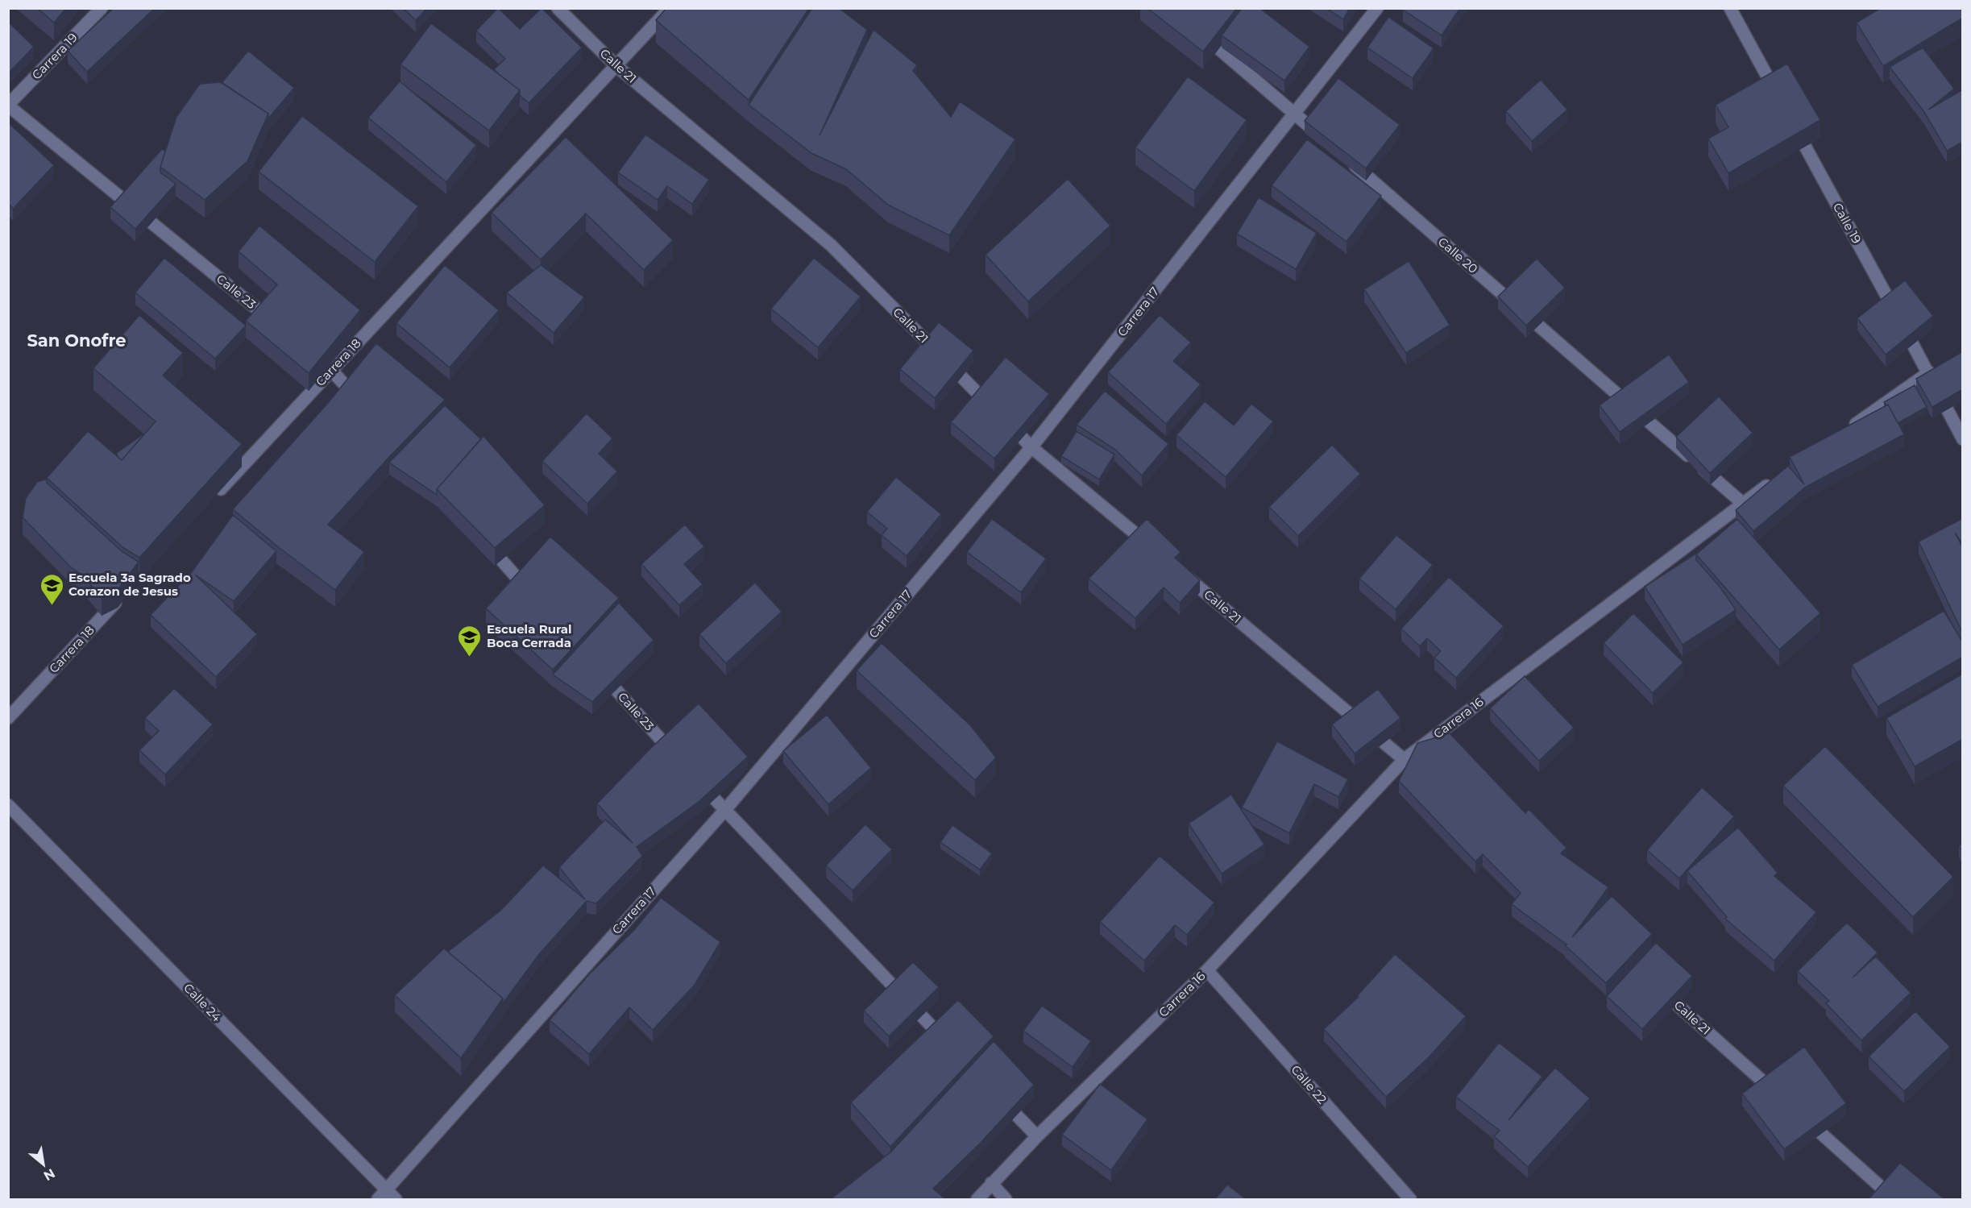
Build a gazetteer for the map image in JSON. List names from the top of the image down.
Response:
{
  "streets": {
    "street": [
      "Carrera 19",
      "Calle 21",
      "Calle 19",
      "Calle 20",
      "Calle 23",
      "Carrera 17",
      "Carrera 18",
      "Carrera 16",
      "Calle 24",
      "Calle 22"
    ]
  },
  "crossings": [
    ["Carrera 19", "Calle 23"],
    ["Calle 21", "Carrera 17"],
    ["Calle 21", "Carrera 18"],
    ["Calle 21", "Carrera 16"],
    ["Calle 20", "Carrera 16"],
    ["Carrera 17", "Calle 24"],
    ["Carrera 16", "Calle 22"]
  ],
  "districts": ["San Onofre"],
  "places": {
    "school or university": ["Escuela 3a Sagrado Corazon de Jesus", "Escuela Rural Boca Cerrada"]
  },
  "north": "bottom right"
}
